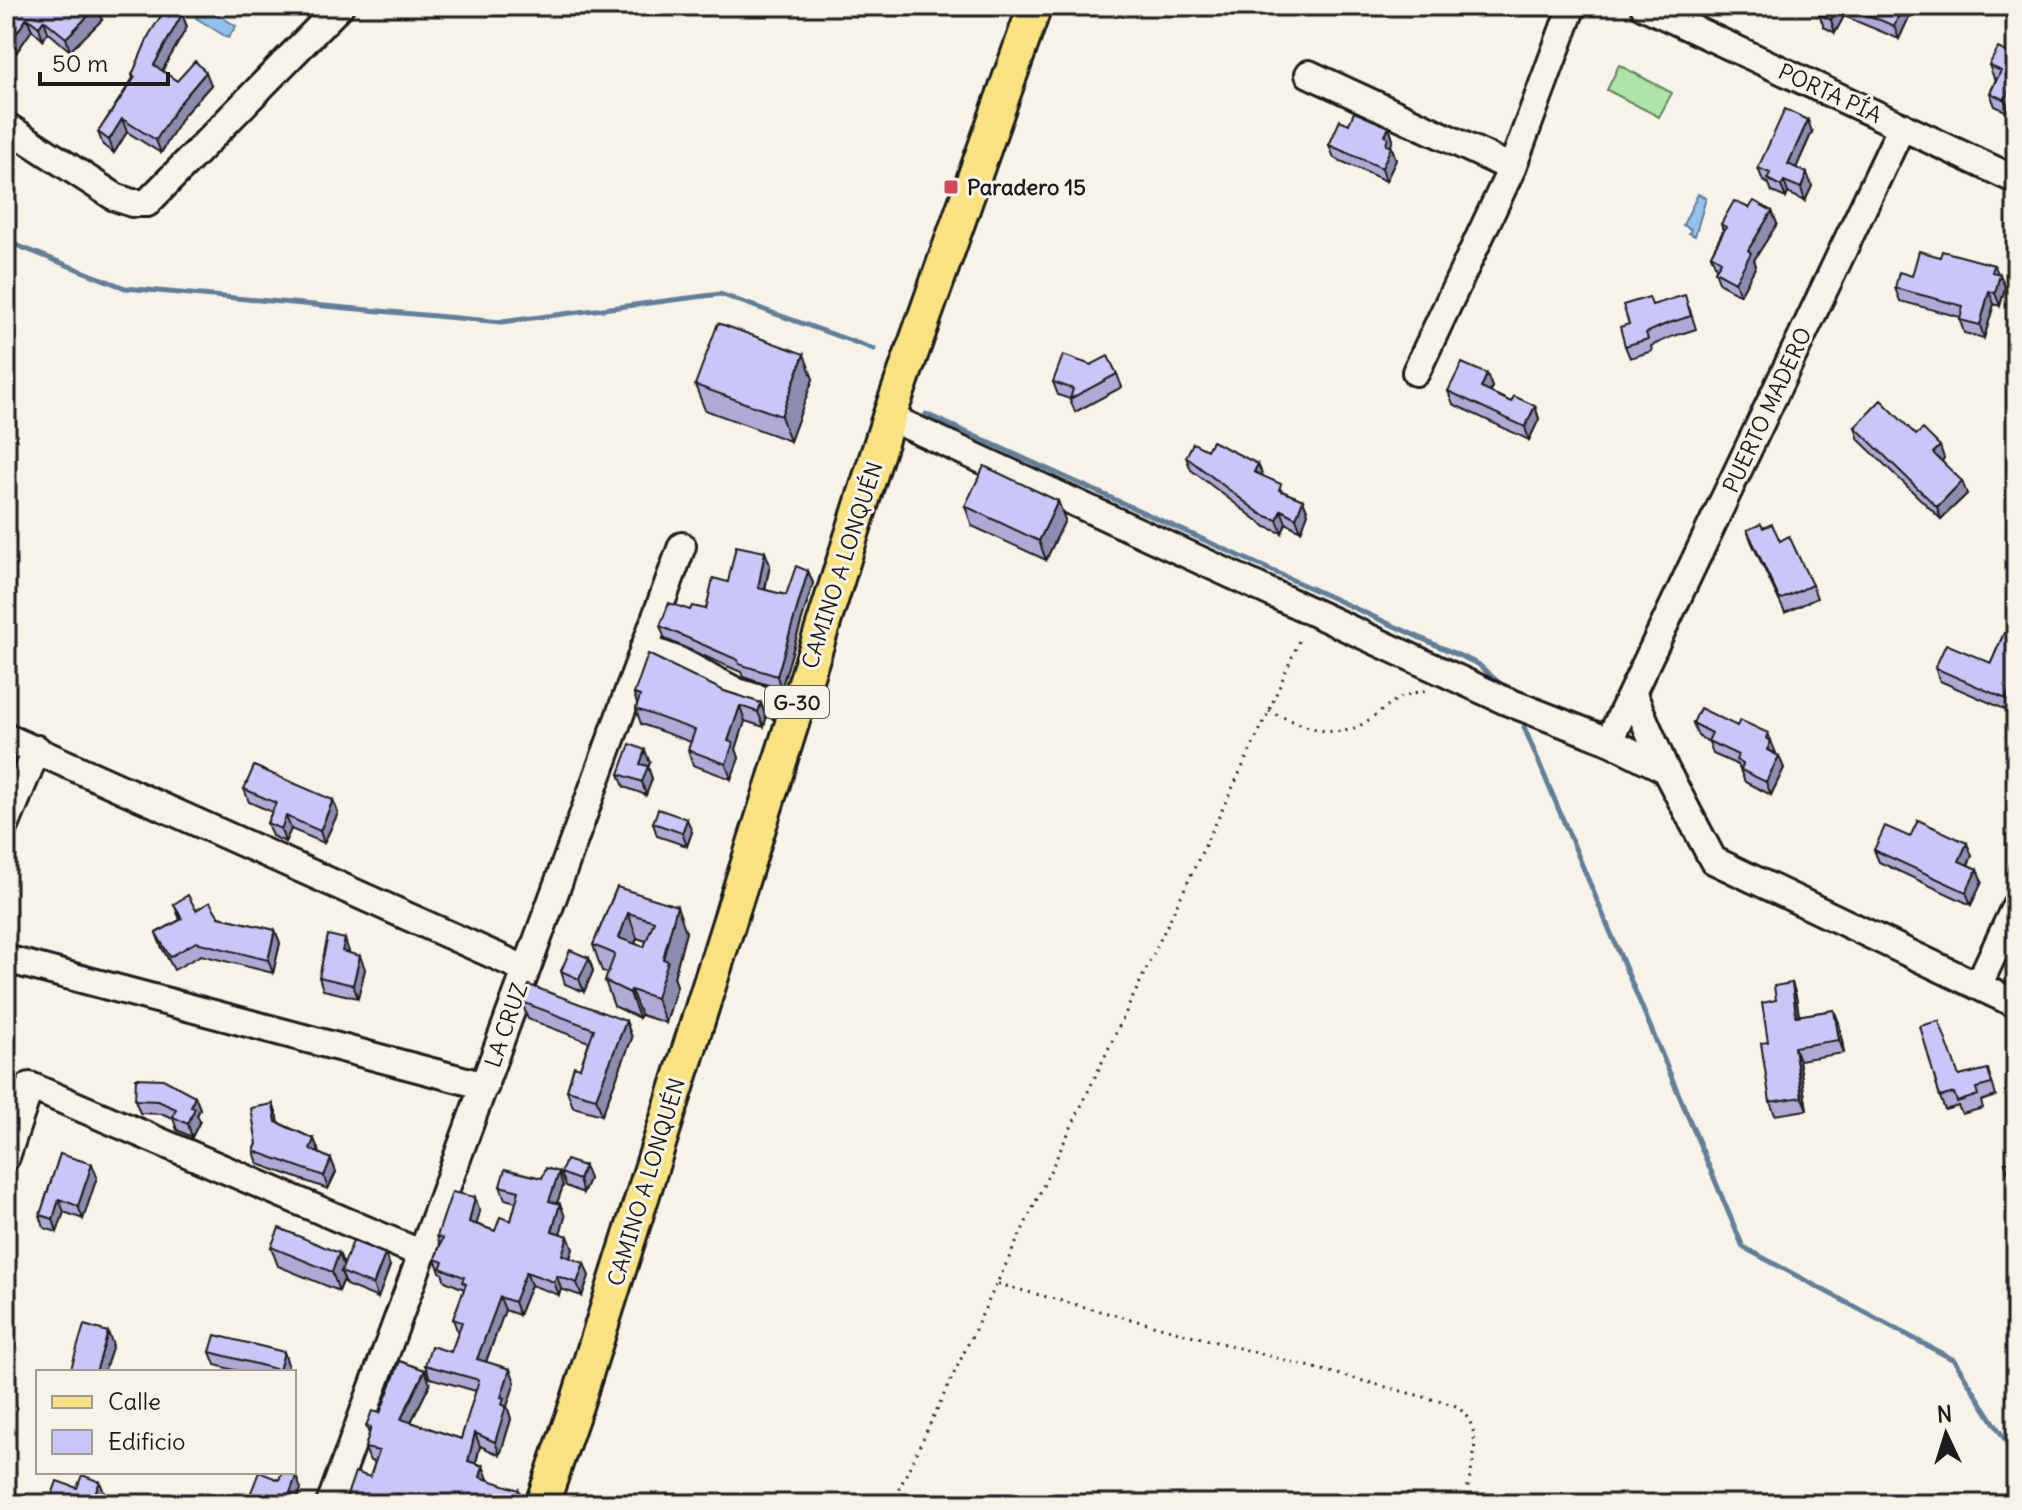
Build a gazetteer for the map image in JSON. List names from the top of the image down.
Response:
{
  "streets": {
    "main road": ["CAMINO A LONQUÉN", "G-30"],
    "street": ["PORTA PÍA", "PUERTO MADERO", "LA CRUZ"]
  },
  "crossings": [
    ["PORTA PÍA", "PUERTO MADERO"]
  ],
  "places": {
    "transit": ["Paradero 15"]
  },
  "legend": ["Calle", "Edificio"],
  "scale_bar": "50 m",
  "north": "top"
}
